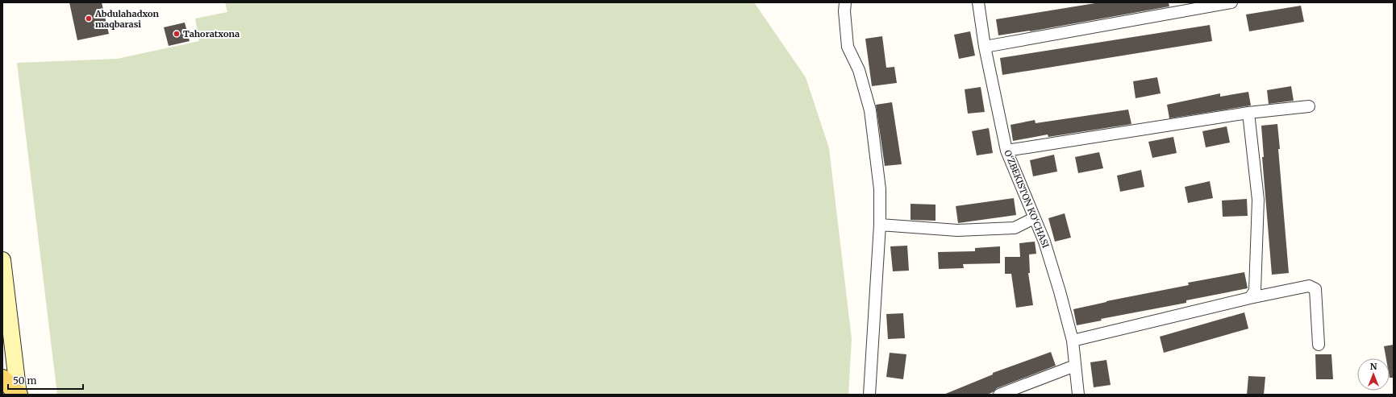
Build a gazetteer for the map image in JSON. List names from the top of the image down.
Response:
{
  "streets": {
    "street": ["O‘ZBEKISTON KO‘CHASI"]
  },
  "places": ["Abdulahadxon maqbarasi", "Tahoratxona"],
  "scale_bar": "50 m",
  "north": "top"
}
